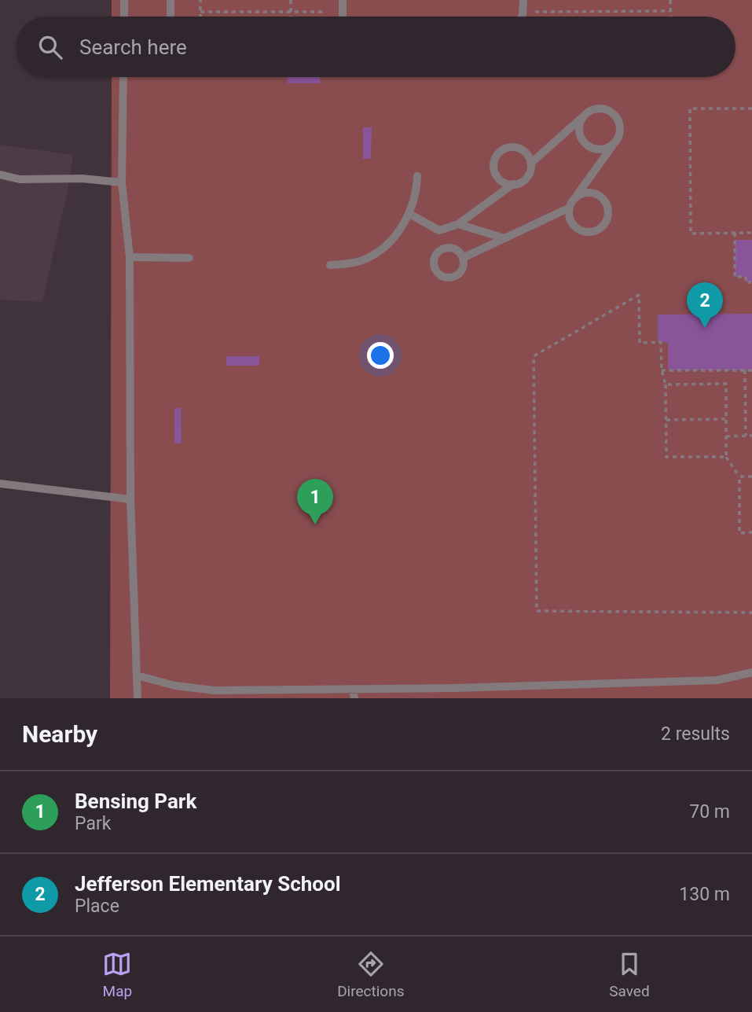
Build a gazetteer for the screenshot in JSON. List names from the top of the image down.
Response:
{
  "page": {
    "search": "Search here",
    "pins": ["2", "1"],
    "heading": ["Nearby", "2 results"],
    "list": [
      {
        "mark": "1",
        "name": "Bensing Park",
        "note": "Park",
        "value": "70 m"
      },
      {
        "mark": "2",
        "name": "Jefferson Elementary School",
        "note": "Place",
        "value": "130 m"
      }
    ],
    "nav": ["Map", "Directions", "Saved"]
  }
}
